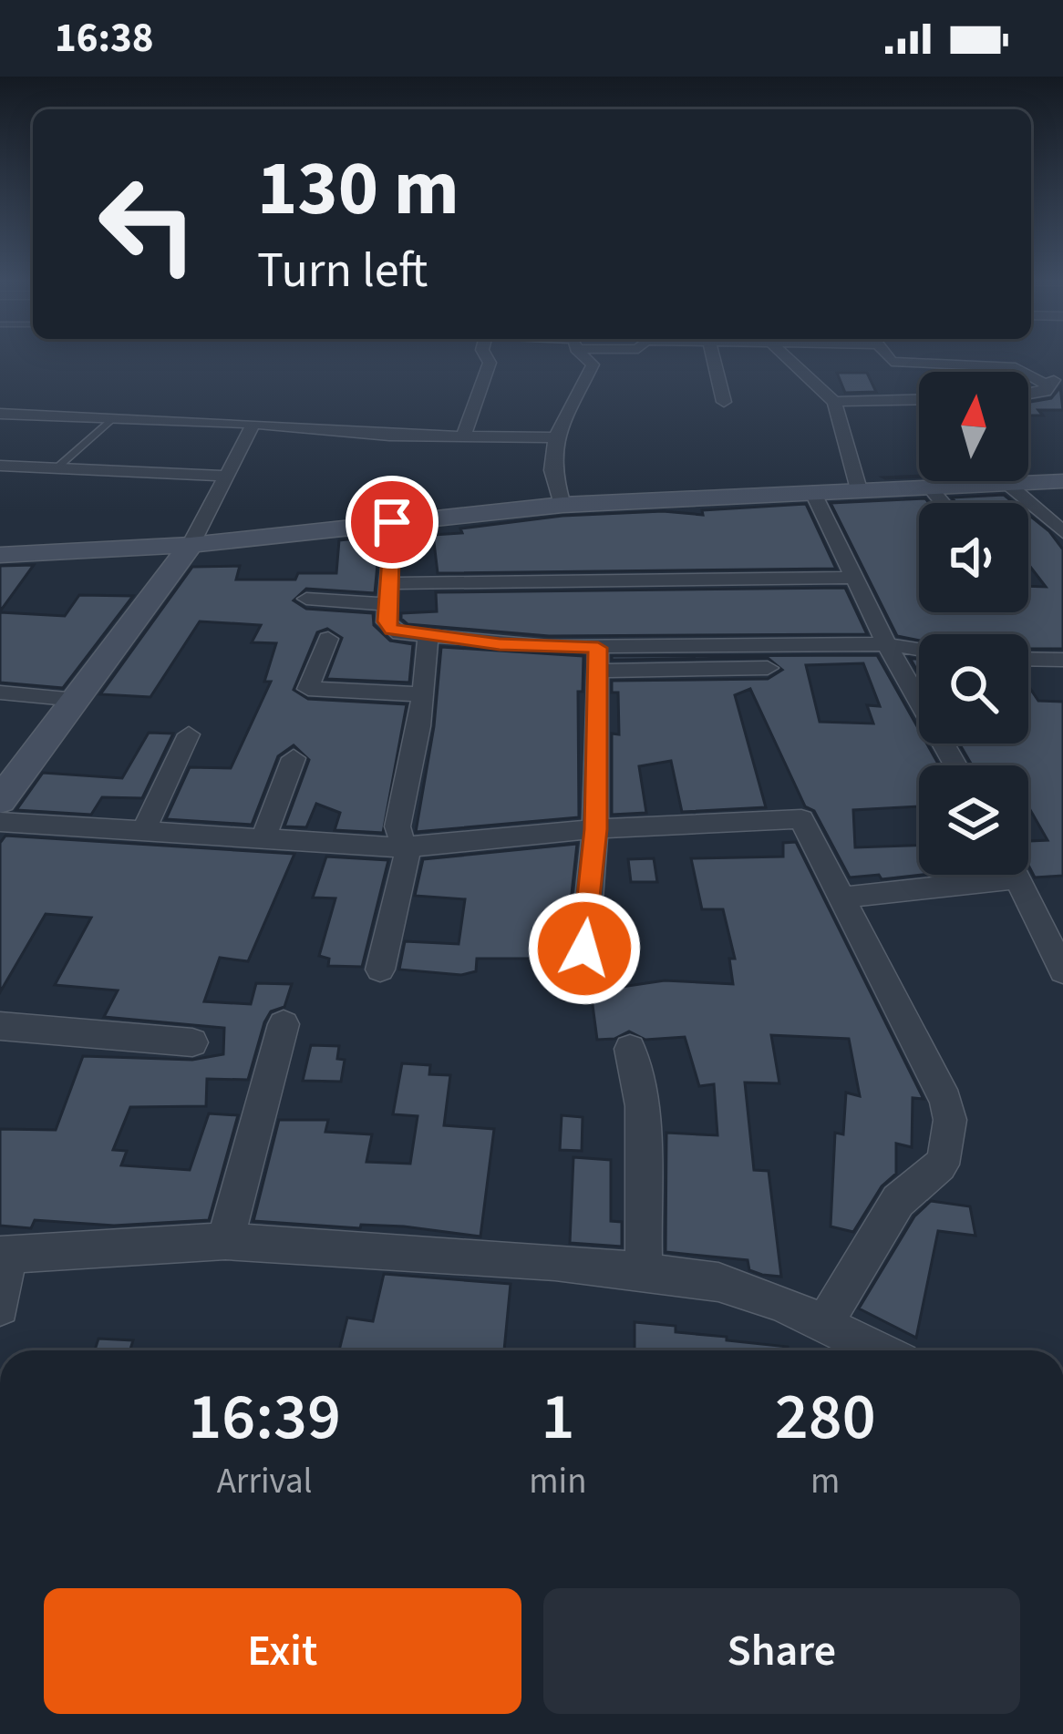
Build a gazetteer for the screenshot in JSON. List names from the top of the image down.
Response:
{
  "north": "top",
  "page": {
    "status": "16:38",
    "turn": ["130 m", "Turn left"],
    "eta": [
      "16:39",
      "Arrival",
      "1",
      "min",
      "280",
      "m"
    ],
    "buttons": ["Exit", "Share"]
  }
}
